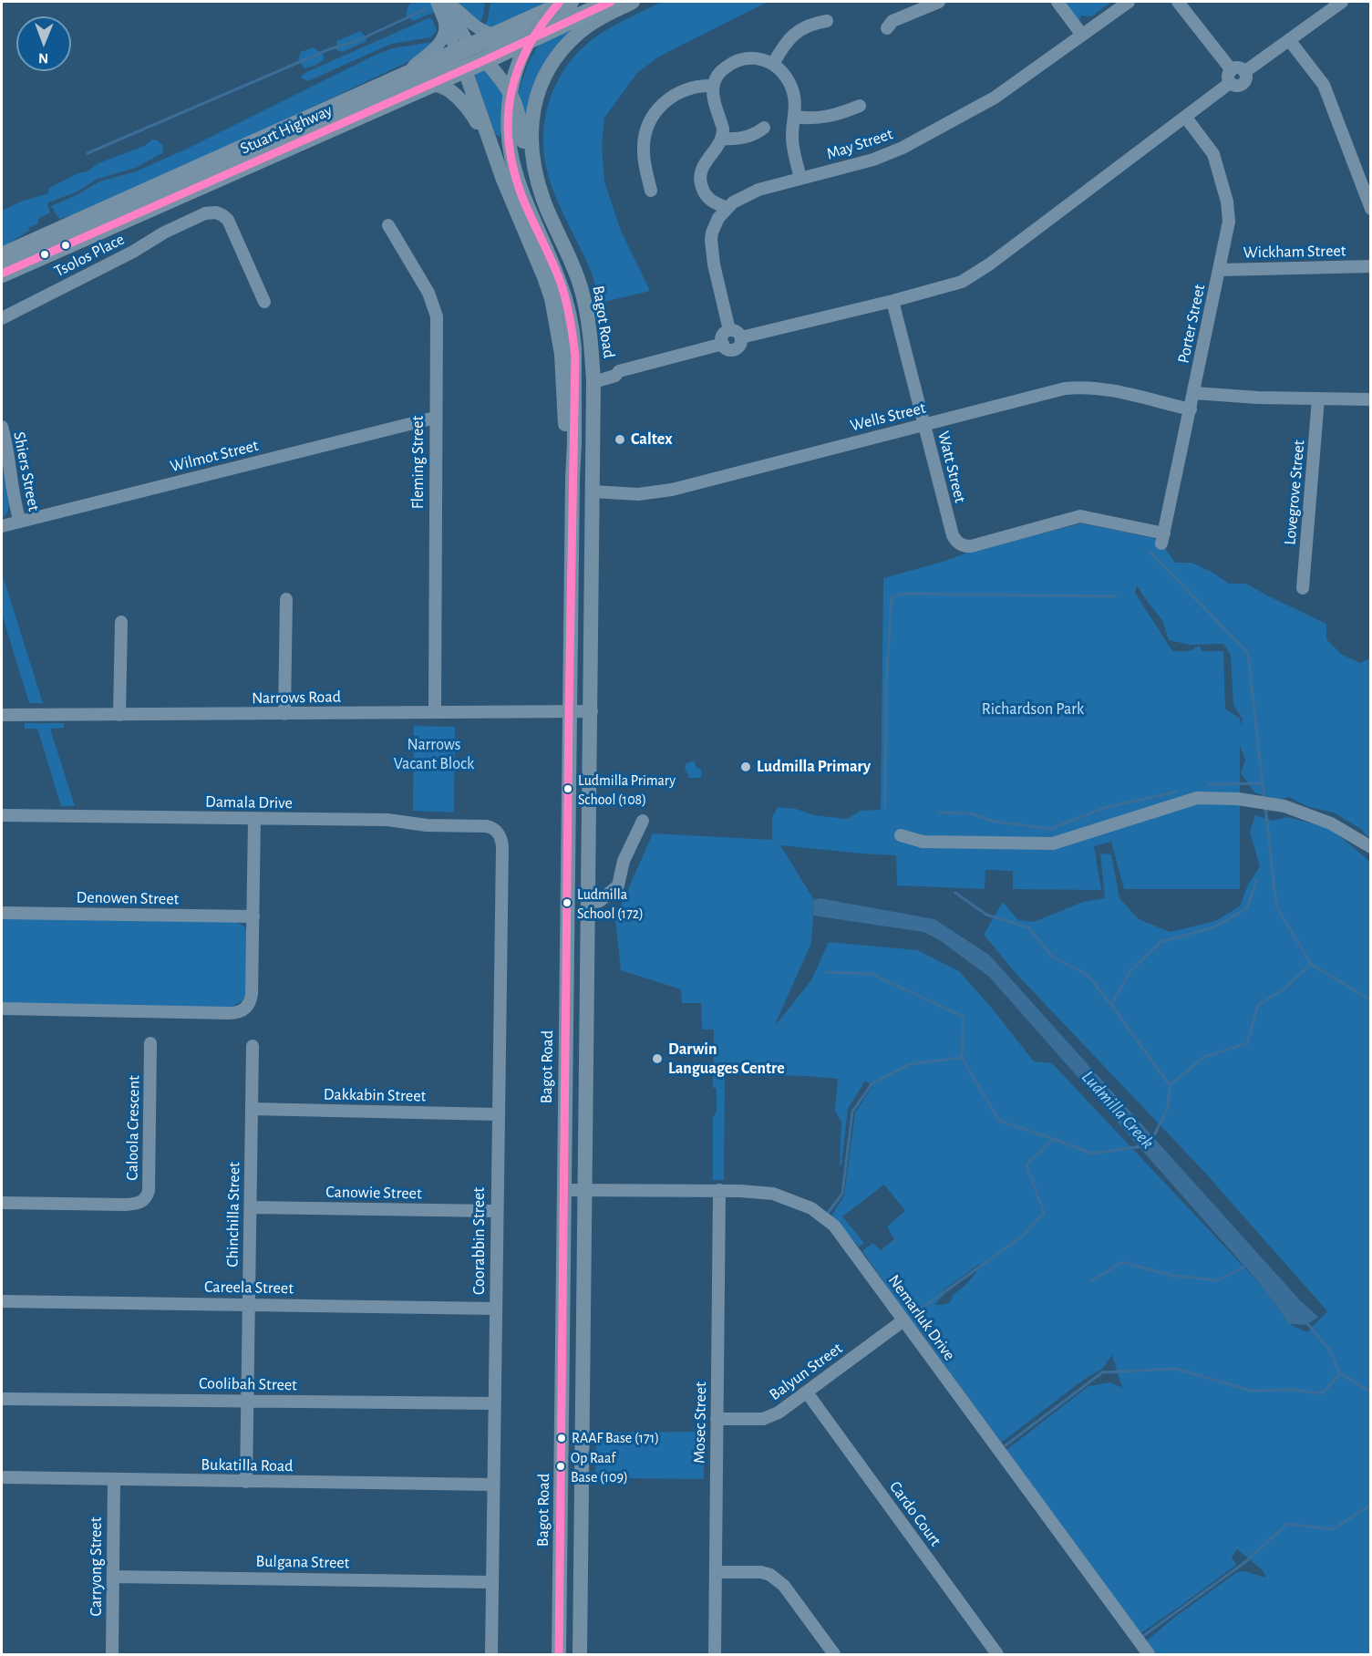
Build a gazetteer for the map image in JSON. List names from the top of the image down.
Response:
{
  "streets": {
    "highway": ["Stuart Highway"],
    "main road": ["Bagot Road"],
    "street": [
      "May Street",
      "Wickham Street",
      "Tsolos Place",
      "Porter Street",
      "Wells Street",
      "Wilmot Street",
      "Fleming Street",
      "Watt Street",
      "Shiers Street",
      "Lovegrove Street",
      "Narrows Road",
      "Damala Drive",
      "Denowen Street",
      "Dakkabin Street",
      "Caloola Crescent",
      "Canowie Street",
      "Chinchilla Street",
      "Coorabbin Street",
      "Careela Street",
      "Nemarluk Drive",
      "Balyun Street",
      "Coolibah Street",
      "Mosec Street",
      "Bukatilla Road",
      "Cardo Court",
      "Bulgana Street",
      "Carryong Street"
    ]
  },
  "crossings": [
    ["Stuart Highway", "Bagot Road"],
    ["Wickham Street", "Porter Street"],
    ["Bagot Road", "Wells Street"],
    ["Bagot Road", "Narrows Road"],
    ["Bagot Road", "Nemarluk Drive"],
    ["Porter Street", "Wells Street"],
    ["Porter Street", "Watt Street"],
    ["Wells Street", "Watt Street"],
    ["Wilmot Street", "Fleming Street"],
    ["Wilmot Street", "Shiers Street"],
    ["Fleming Street", "Narrows Road"],
    ["Damala Drive", "Coorabbin Street"],
    ["Dakkabin Street", "Chinchilla Street"],
    ["Dakkabin Street", "Coorabbin Street"],
    ["Canowie Street", "Chinchilla Street"],
    ["Canowie Street", "Coorabbin Street"],
    ["Chinchilla Street", "Careela Street"],
    ["Chinchilla Street", "Coolibah Street"],
    ["Chinchilla Street", "Bukatilla Road"],
    ["Coorabbin Street", "Careela Street"],
    ["Coorabbin Street", "Coolibah Street"],
    ["Coorabbin Street", "Bukatilla Road"],
    ["Coorabbin Street", "Bulgana Street"],
    ["Nemarluk Drive", "Balyun Street"],
    ["Nemarluk Drive", "Mosec Street"],
    ["Balyun Street", "Mosec Street"],
    ["Balyun Street", "Cardo Court"],
    ["Bukatilla Road", "Carryong Street"],
    ["Bulgana Street", "Carryong Street"]
  ],
  "water": ["Ludmilla Creek"],
  "parks": ["Richardson Park", "Narrows Vacant Block"],
  "places": [
    "Caltex",
    "Ludmilla Primary",
    "Ludmilla Primary School (108)",
    "Ludmilla School (172)",
    "Darwin Languages Centre",
    "RAAF Base (171)",
    "Op Raaf Base (109)"
  ],
  "north": "bottom"
}
